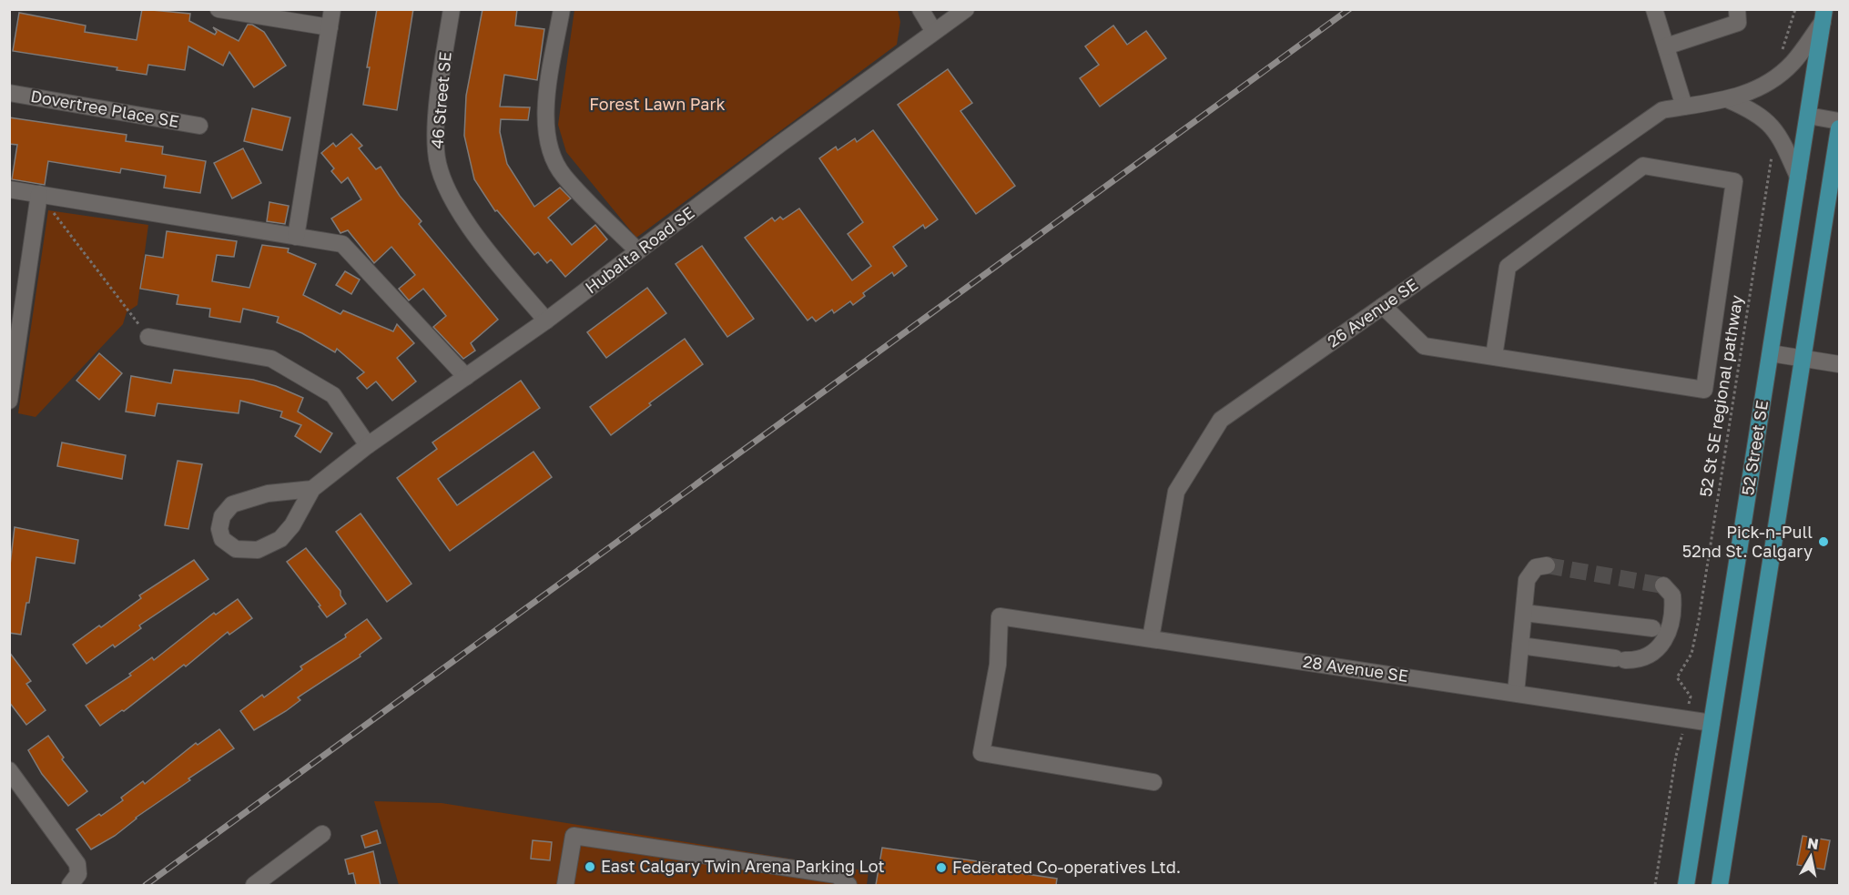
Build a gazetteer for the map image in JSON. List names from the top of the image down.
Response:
{
  "streets": {
    "main road": ["52 Street SE"],
    "street": [
      "46 Street SE",
      "Dovertree Place SE",
      "Hubalta Road SE",
      "26 Avenue SE",
      "28 Avenue SE"
    ],
    "path": ["52 St SE regional pathway"]
  },
  "crossings": [
    ["46 Street SE", "Hubalta Road SE"],
    ["26 Avenue SE", "52 Street SE"],
    ["26 Avenue SE", "28 Avenue SE"],
    ["52 St SE regional pathway", "28 Avenue SE"],
    ["52 Street SE", "28 Avenue SE"]
  ],
  "parks": ["Forest Lawn Park"],
  "places": ["Pick-n-Pull 52nd St. Calgary", "East Calgary Twin Arena Parking Lot", "Federated Co-operatives Ltd."],
  "north": "top"
}
